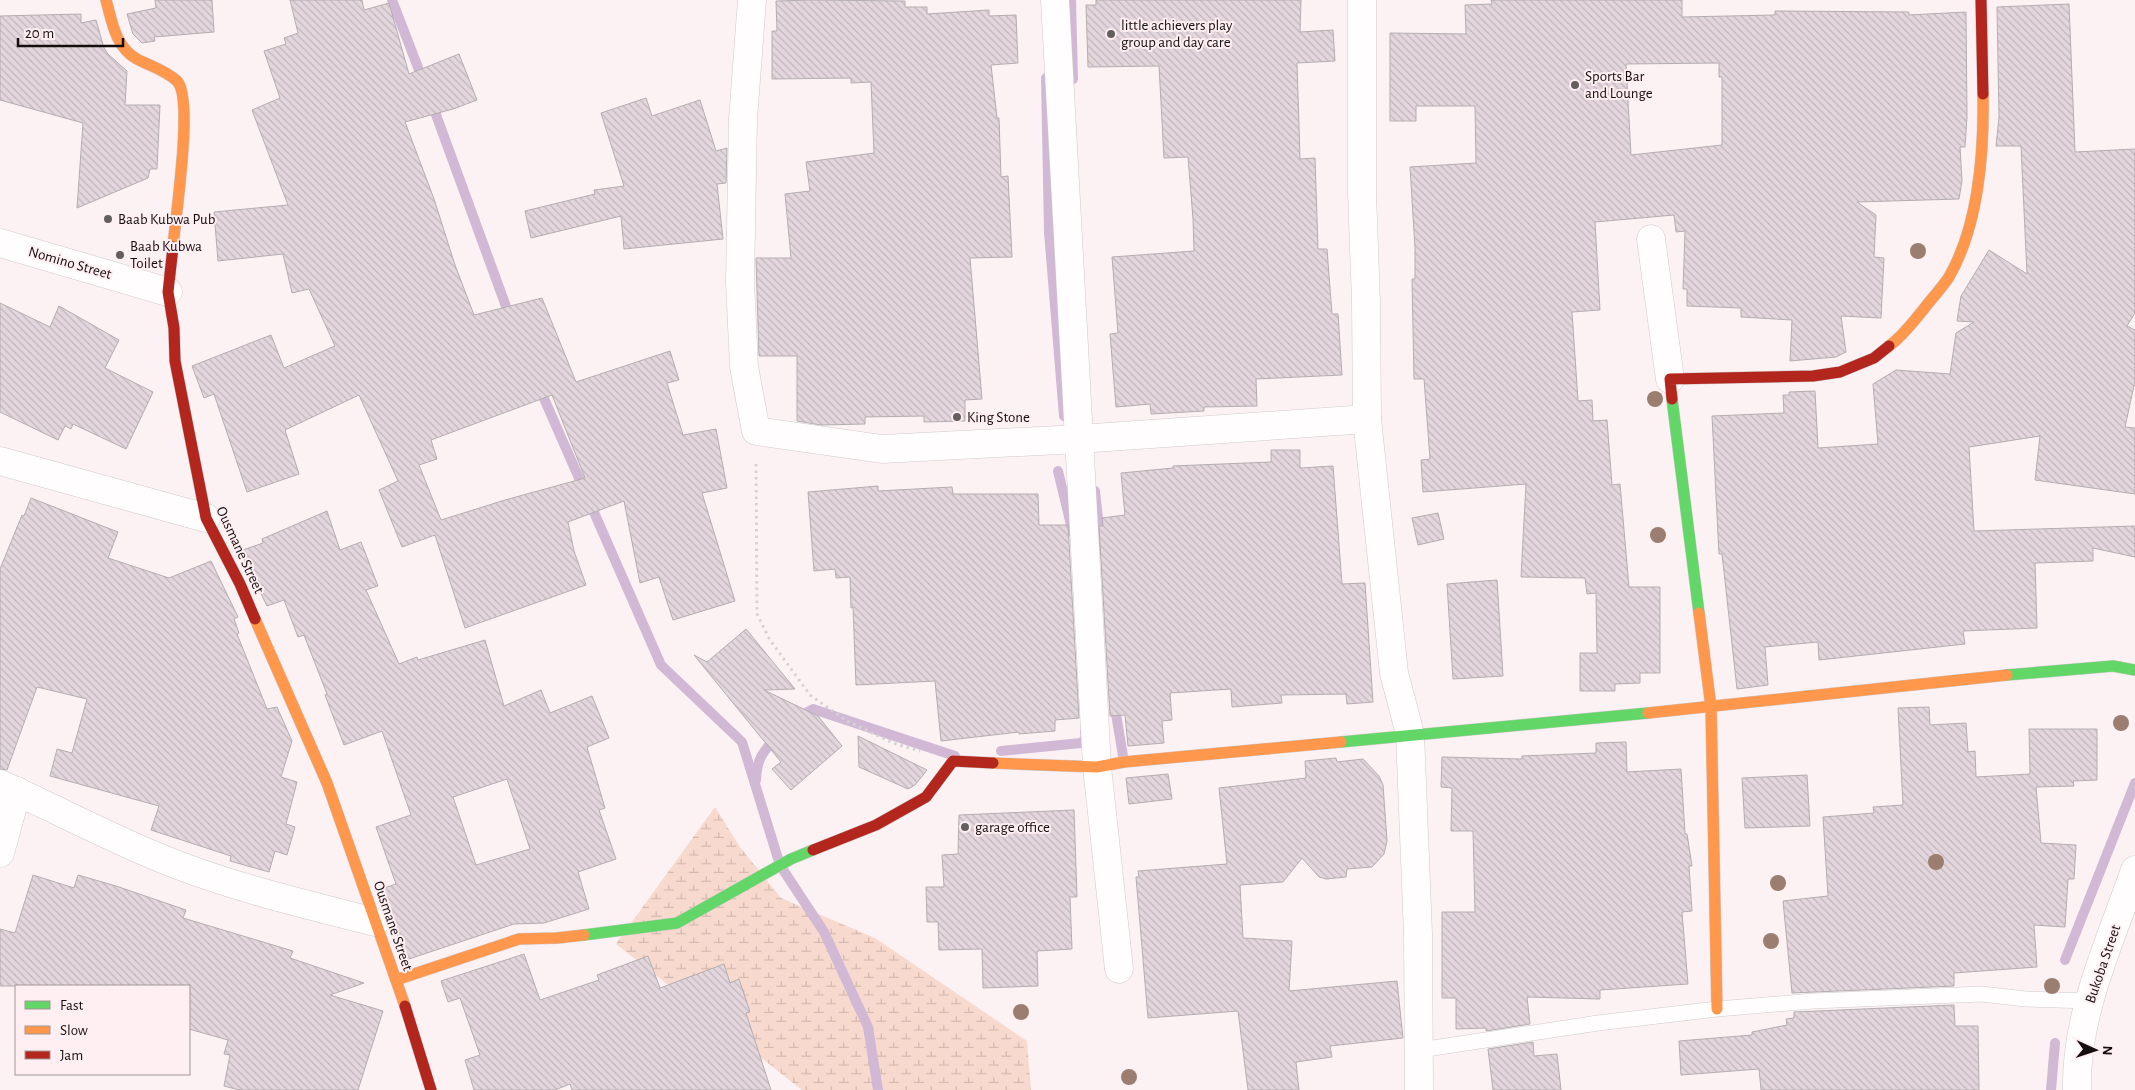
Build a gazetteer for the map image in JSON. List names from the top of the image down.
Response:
{
  "streets": {
    "street": ["Nomino Street", "Ousmane Street", "Bukoba Street"]
  },
  "crossings": [
    ["Nomino Street", "Ousmane Street"]
  ],
  "places": [
    "little achievers play group and day care",
    "Sports Bar and Lounge",
    "Baab Kubwa Pub",
    "Baab Kubwa Toilet",
    "King Stone",
    "garage office"
  ],
  "legend": ["Fast", "Slow", "Jam"],
  "scale_bar": "20 m",
  "north": "right"
}
